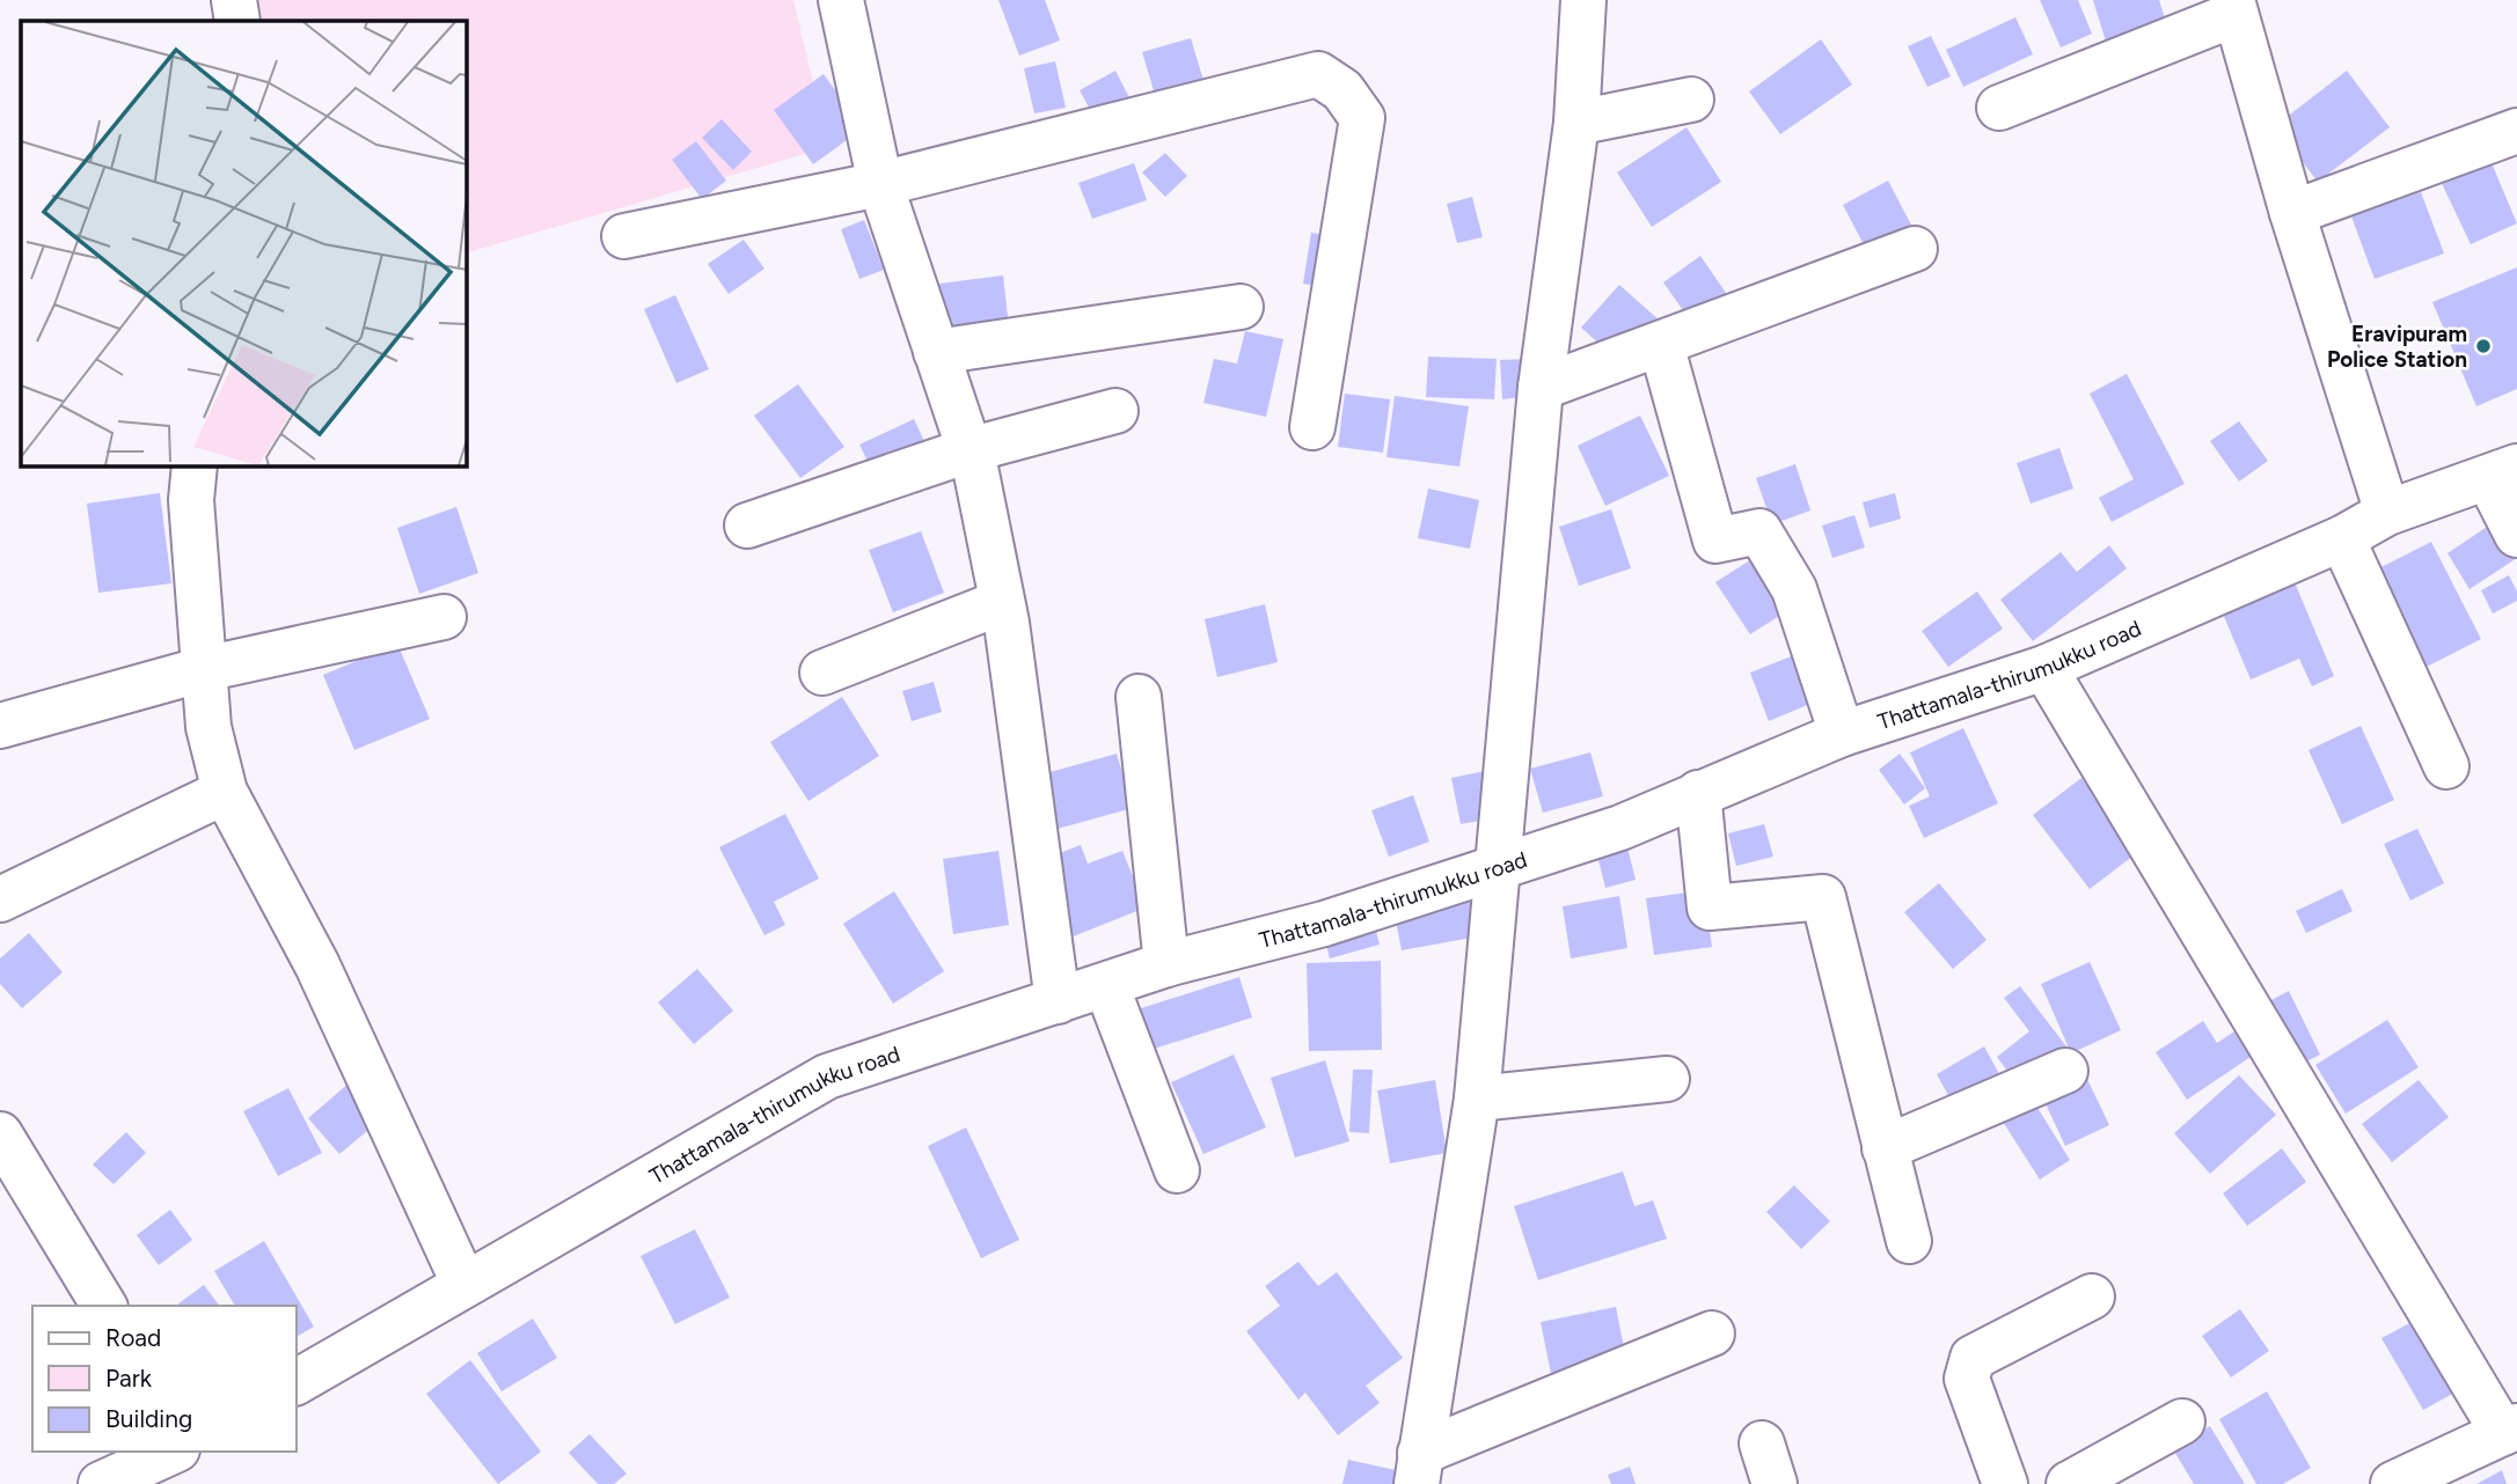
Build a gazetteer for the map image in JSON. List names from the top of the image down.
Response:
{
  "streets": {
    "street": ["Thattamala-thirumukku road"]
  },
  "places": ["Eravipuram Police Station"],
  "legend": ["Road", "Park", "Building"]
}
